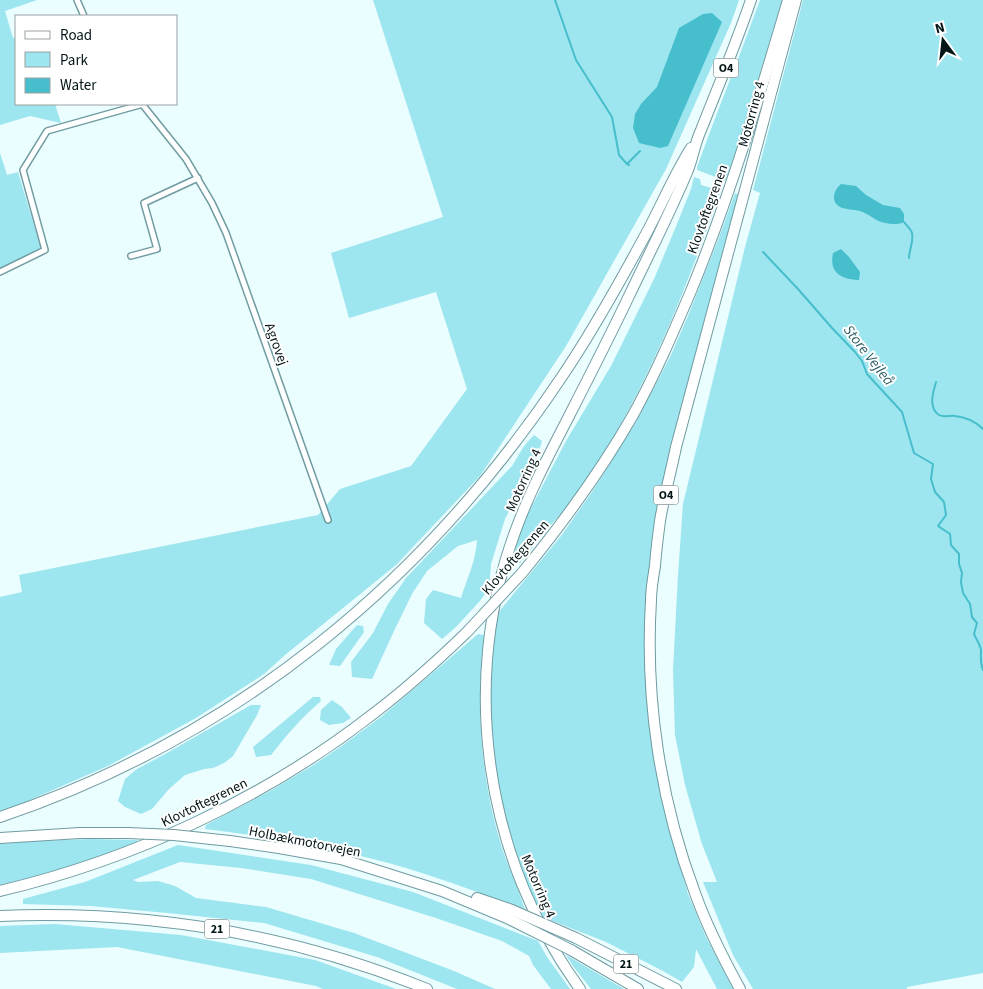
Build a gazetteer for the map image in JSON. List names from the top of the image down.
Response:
{
  "streets": {
    "highway": [
      "O4",
      "Motorring 4",
      "Klovtoftegrenen",
      "Holbækmotorvejen",
      "21"
    ],
    "street": ["Agrovej"]
  },
  "crossings": [
    ["Holbækmotorvejen", "21"]
  ],
  "water": ["Store Vejleå"],
  "legend": ["Road", "Park", "Water"],
  "north": "top"
}
